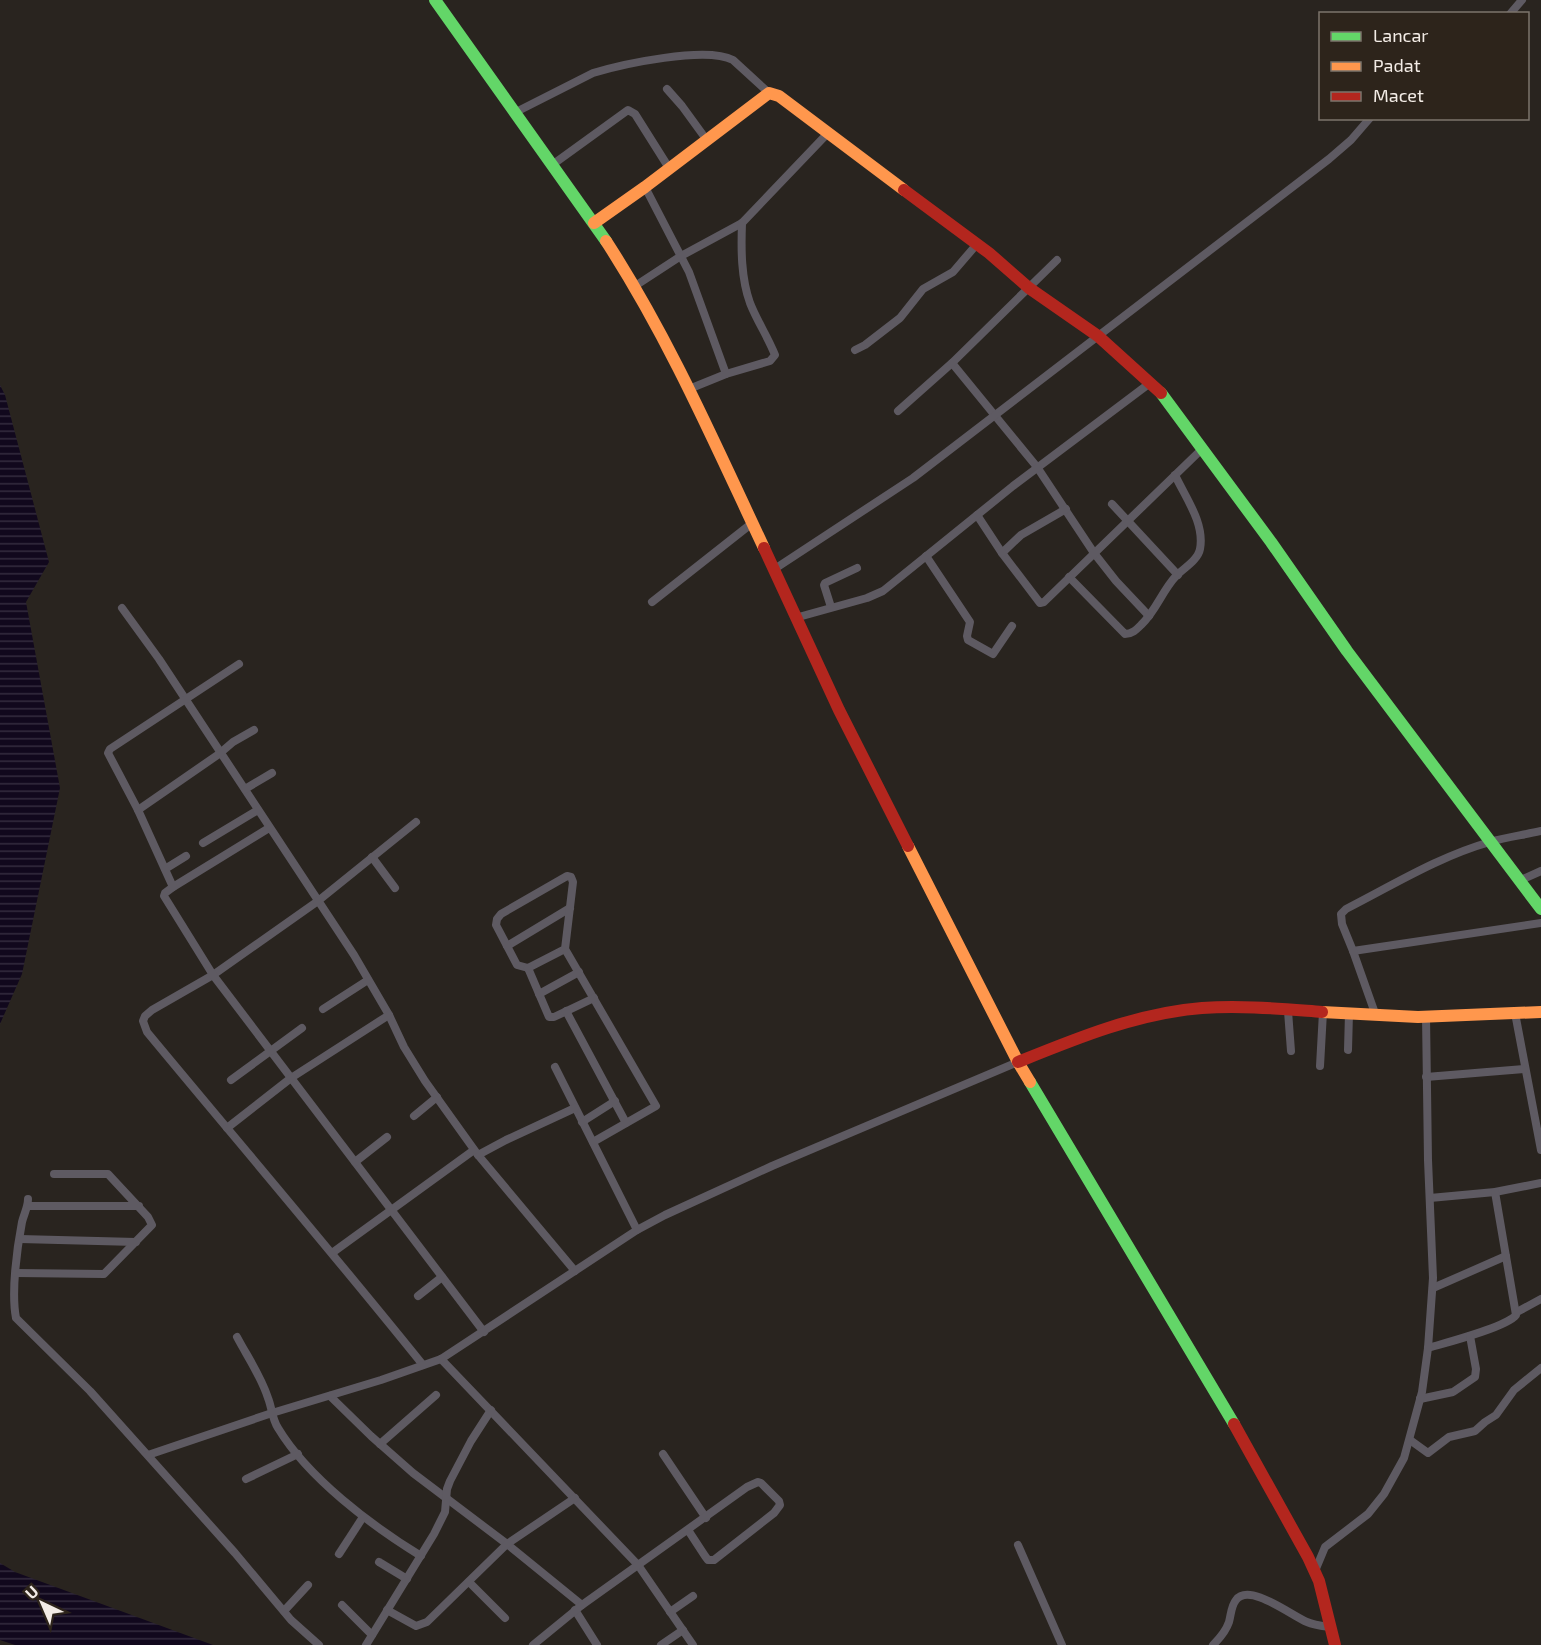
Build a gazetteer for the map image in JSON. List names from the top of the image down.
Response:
{
  "legend": ["Lancar", "Padat", "Macet"],
  "north": "top left"
}
